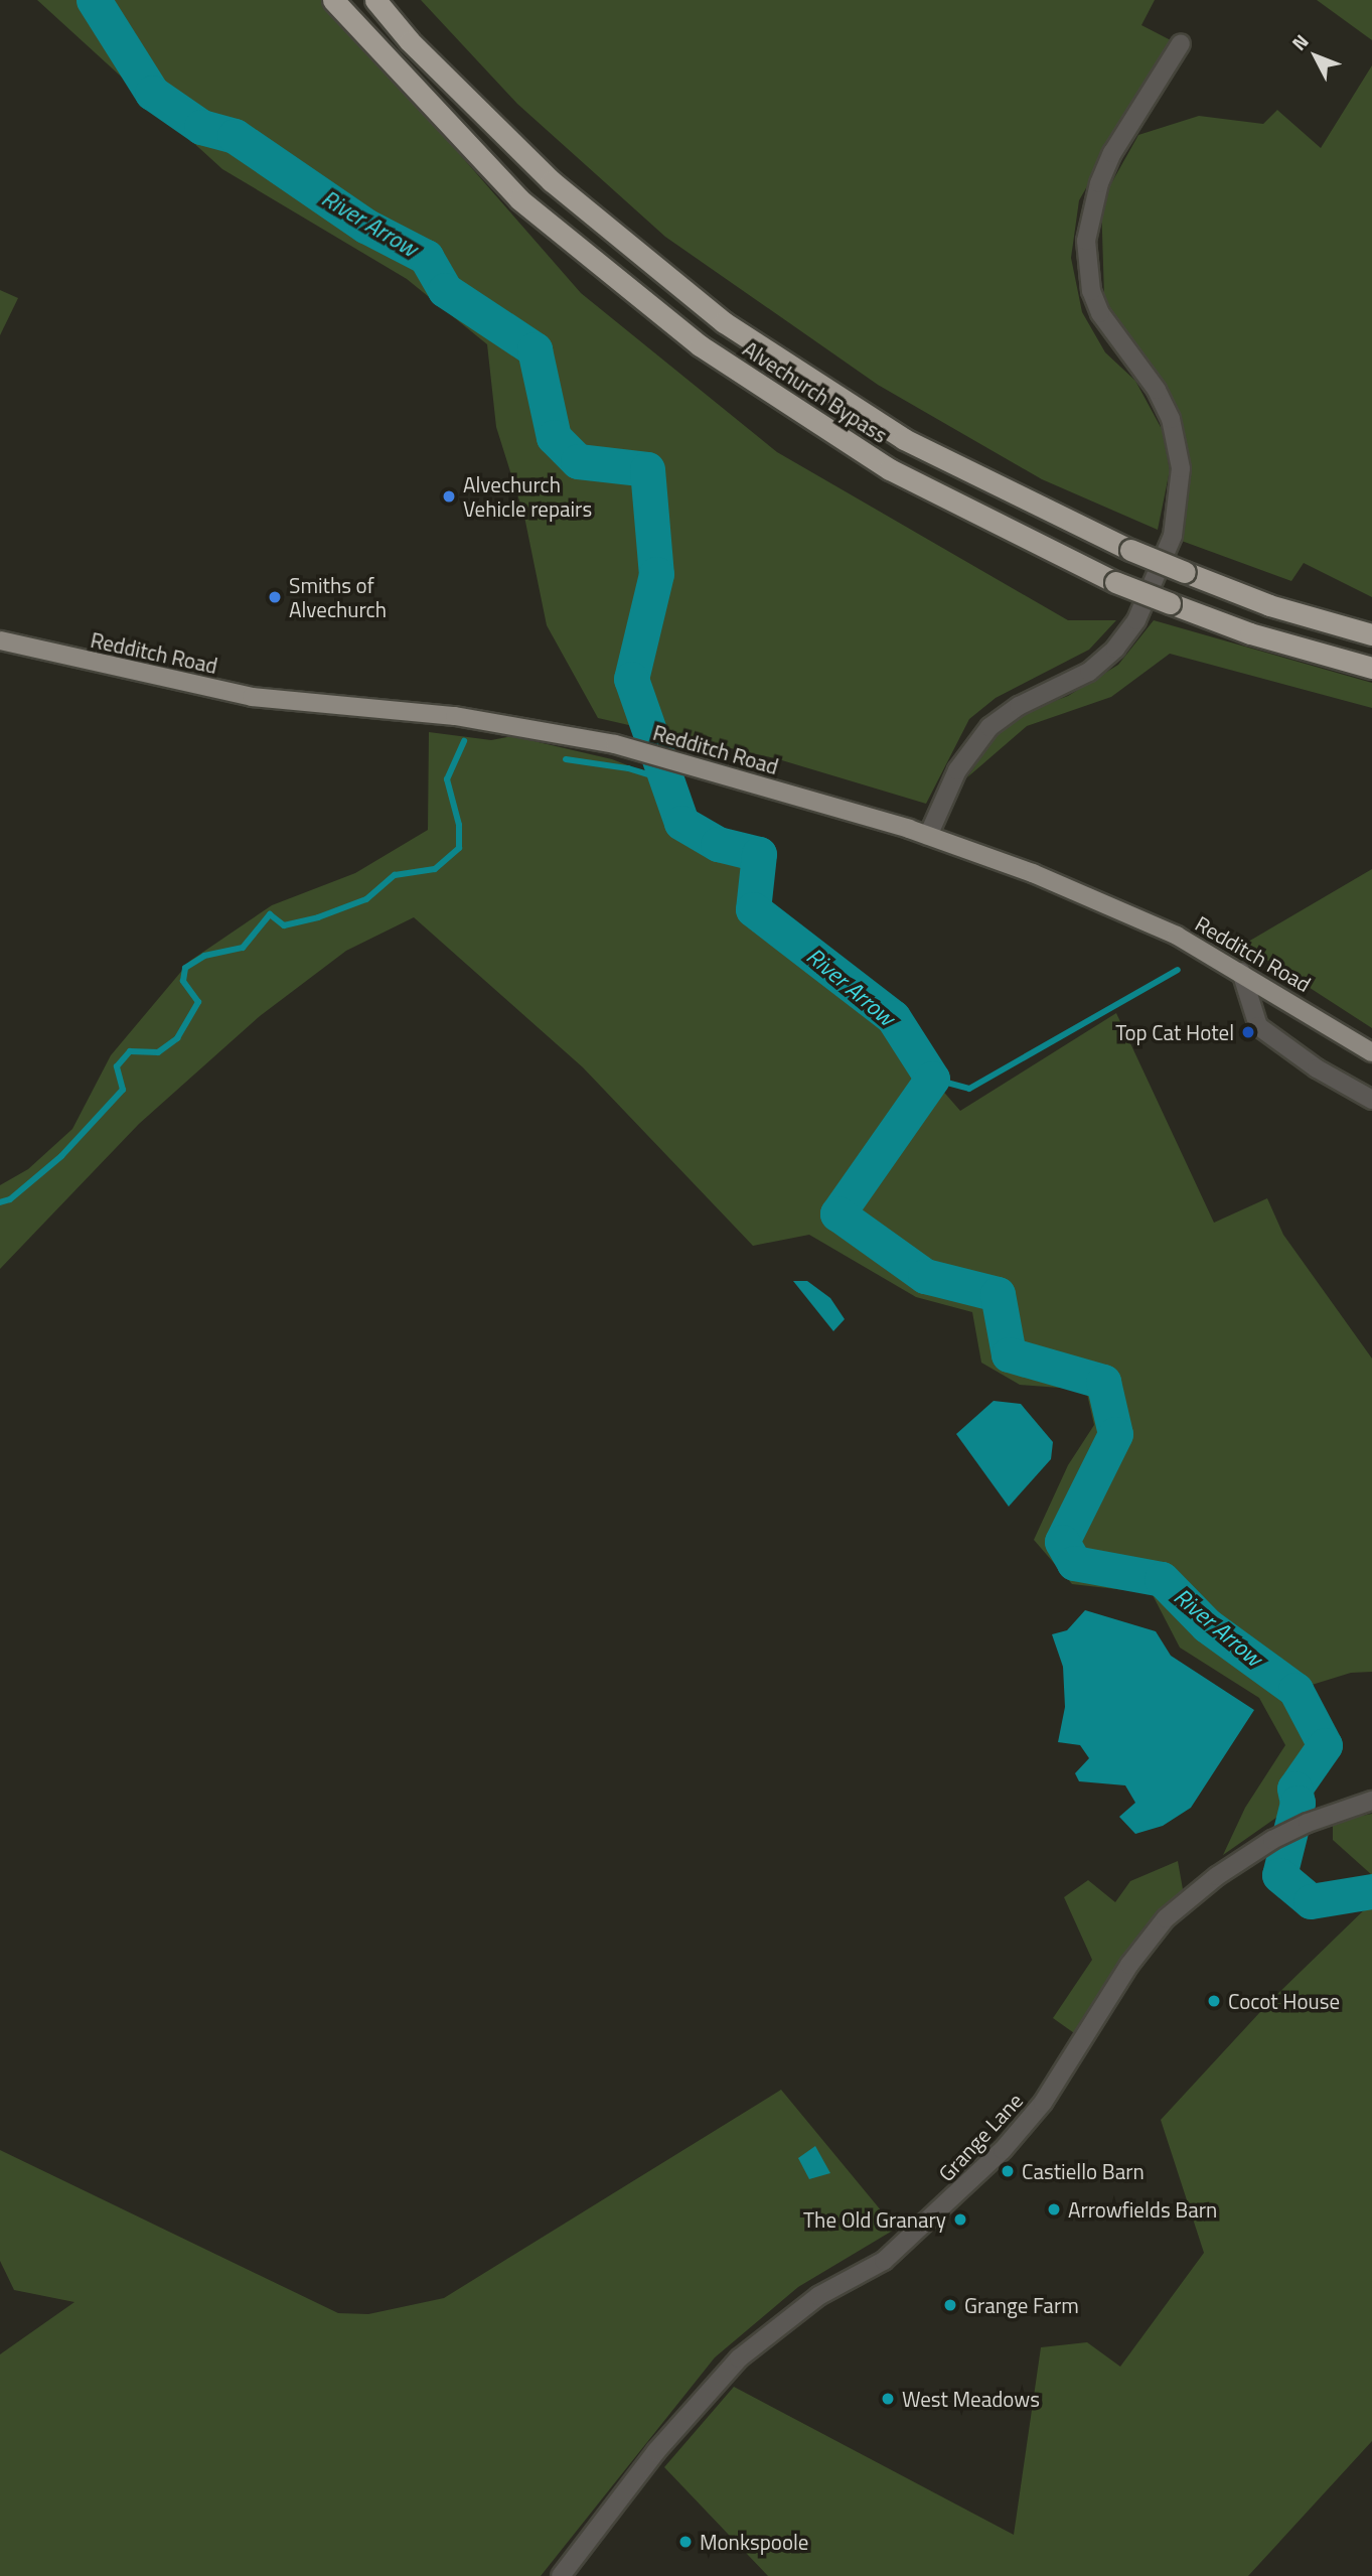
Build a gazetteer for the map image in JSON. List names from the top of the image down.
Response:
{
  "streets": {
    "highway": ["Alvechurch Bypass"],
    "main road": ["Redditch Road"],
    "street": ["Grange Lane"]
  },
  "water": ["River Arrow"],
  "places": [
    "Alvechurch Vehicle repairs",
    "Smiths of Alvechurch",
    "Top Cat Hotel",
    "Cocot House",
    "Castiello Barn",
    "Arrowfields Barn",
    "The Old Granary",
    "Grange Farm",
    "West Meadows",
    "Monkspoole"
  ],
  "north": "top left"
}
